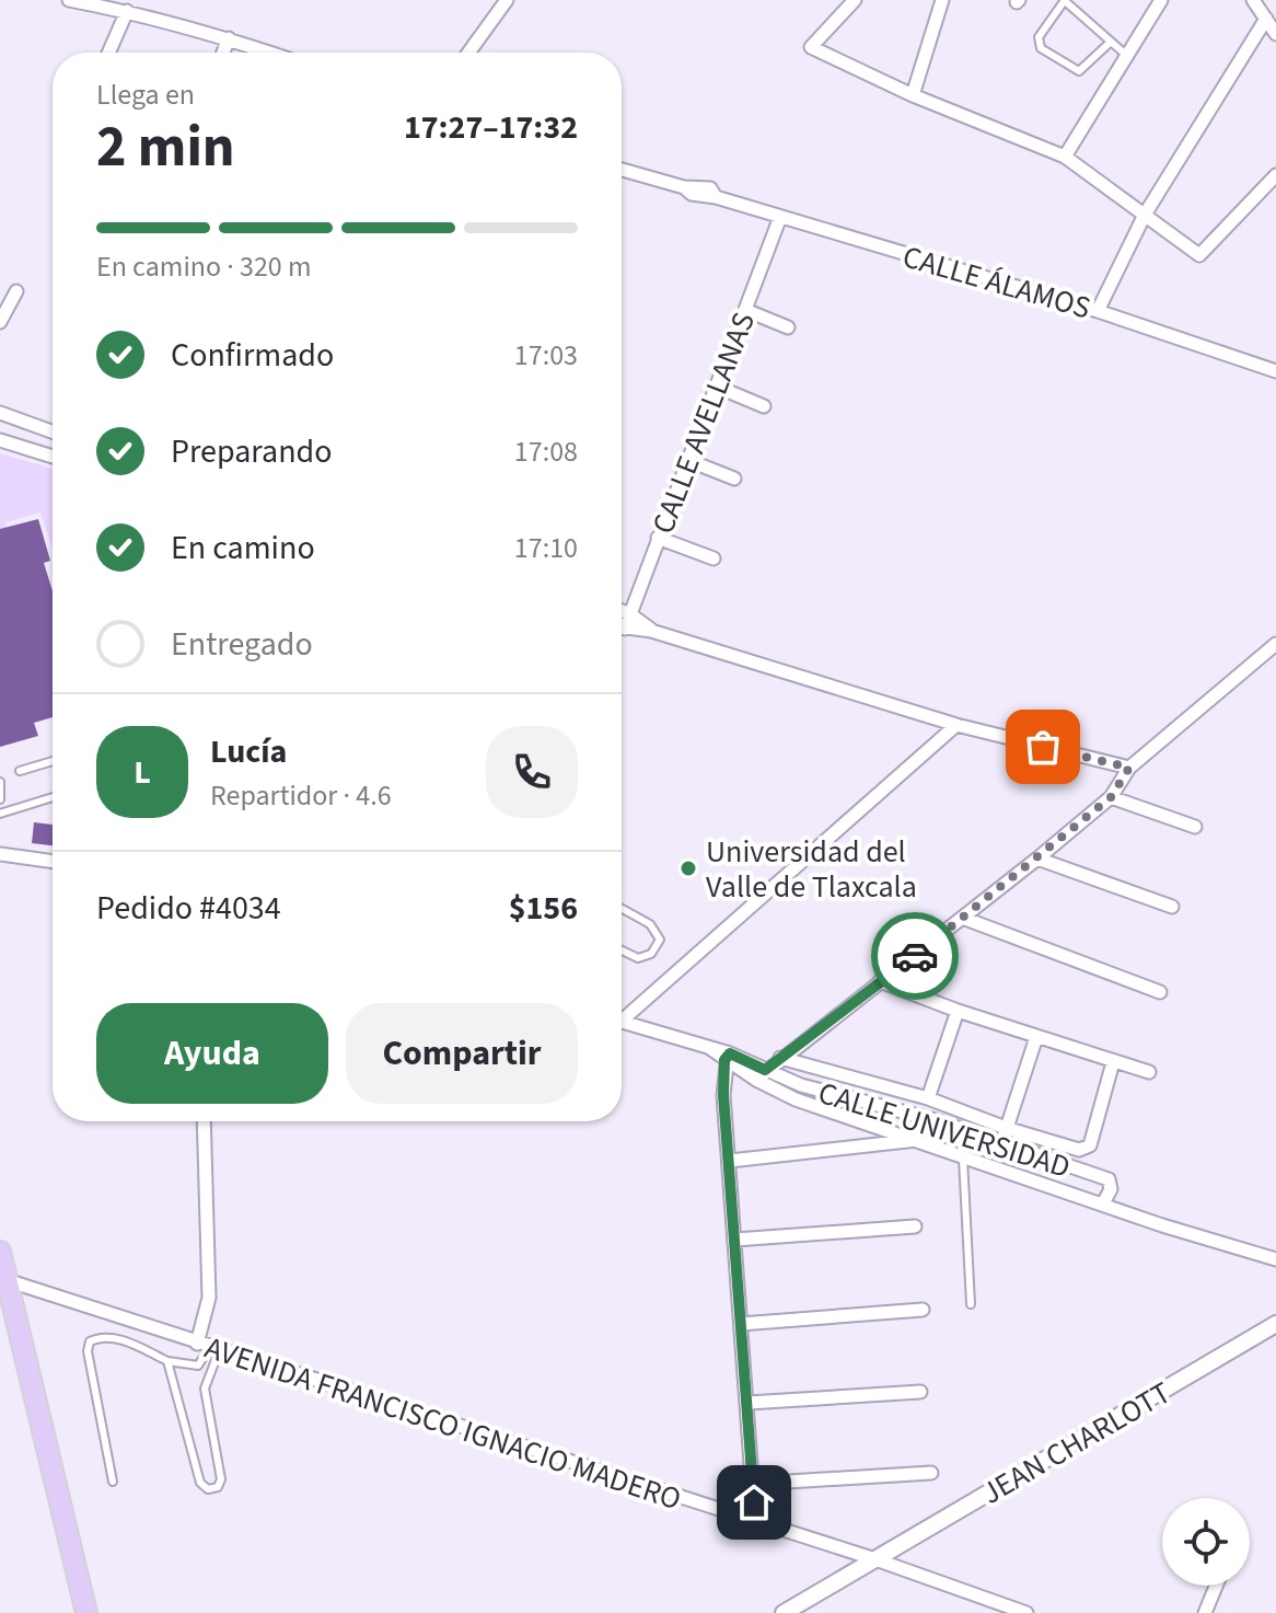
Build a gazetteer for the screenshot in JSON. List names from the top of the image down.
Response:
{
  "streets": {
    "street": [
      "CALLE ÁLAMOS",
      "CALLE AVELLANAS",
      "CALLE UNIVERSIDAD",
      "AVENIDA FRANCISCO IGNACIO MADERO",
      "JEAN CHARLOTT"
    ]
  },
  "crossings": [
    ["CALLE ÁLAMOS", "CALLE AVELLANAS"],
    ["AVENIDA FRANCISCO IGNACIO MADERO", "JEAN CHARLOTT"]
  ],
  "places": ["Universidad del Valle de Tlaxcala"],
  "page": {
    "heading": ["2 min", "Llega en", "17:27–17:32"],
    "panel": [
      "Lucía",
      "Repartidor · 4.6",
      "Pedido #4034",
      "$156"
    ],
    "bar": "En camino · 320 m",
    "list": [
      ["Confirmado", "17:03"],
      ["Preparando", "17:08"],
      ["En camino", "17:10"],
      "Entregado"
    ],
    "round": "L",
    "buttons": ["Ayuda", "Compartir"]
  }
}
